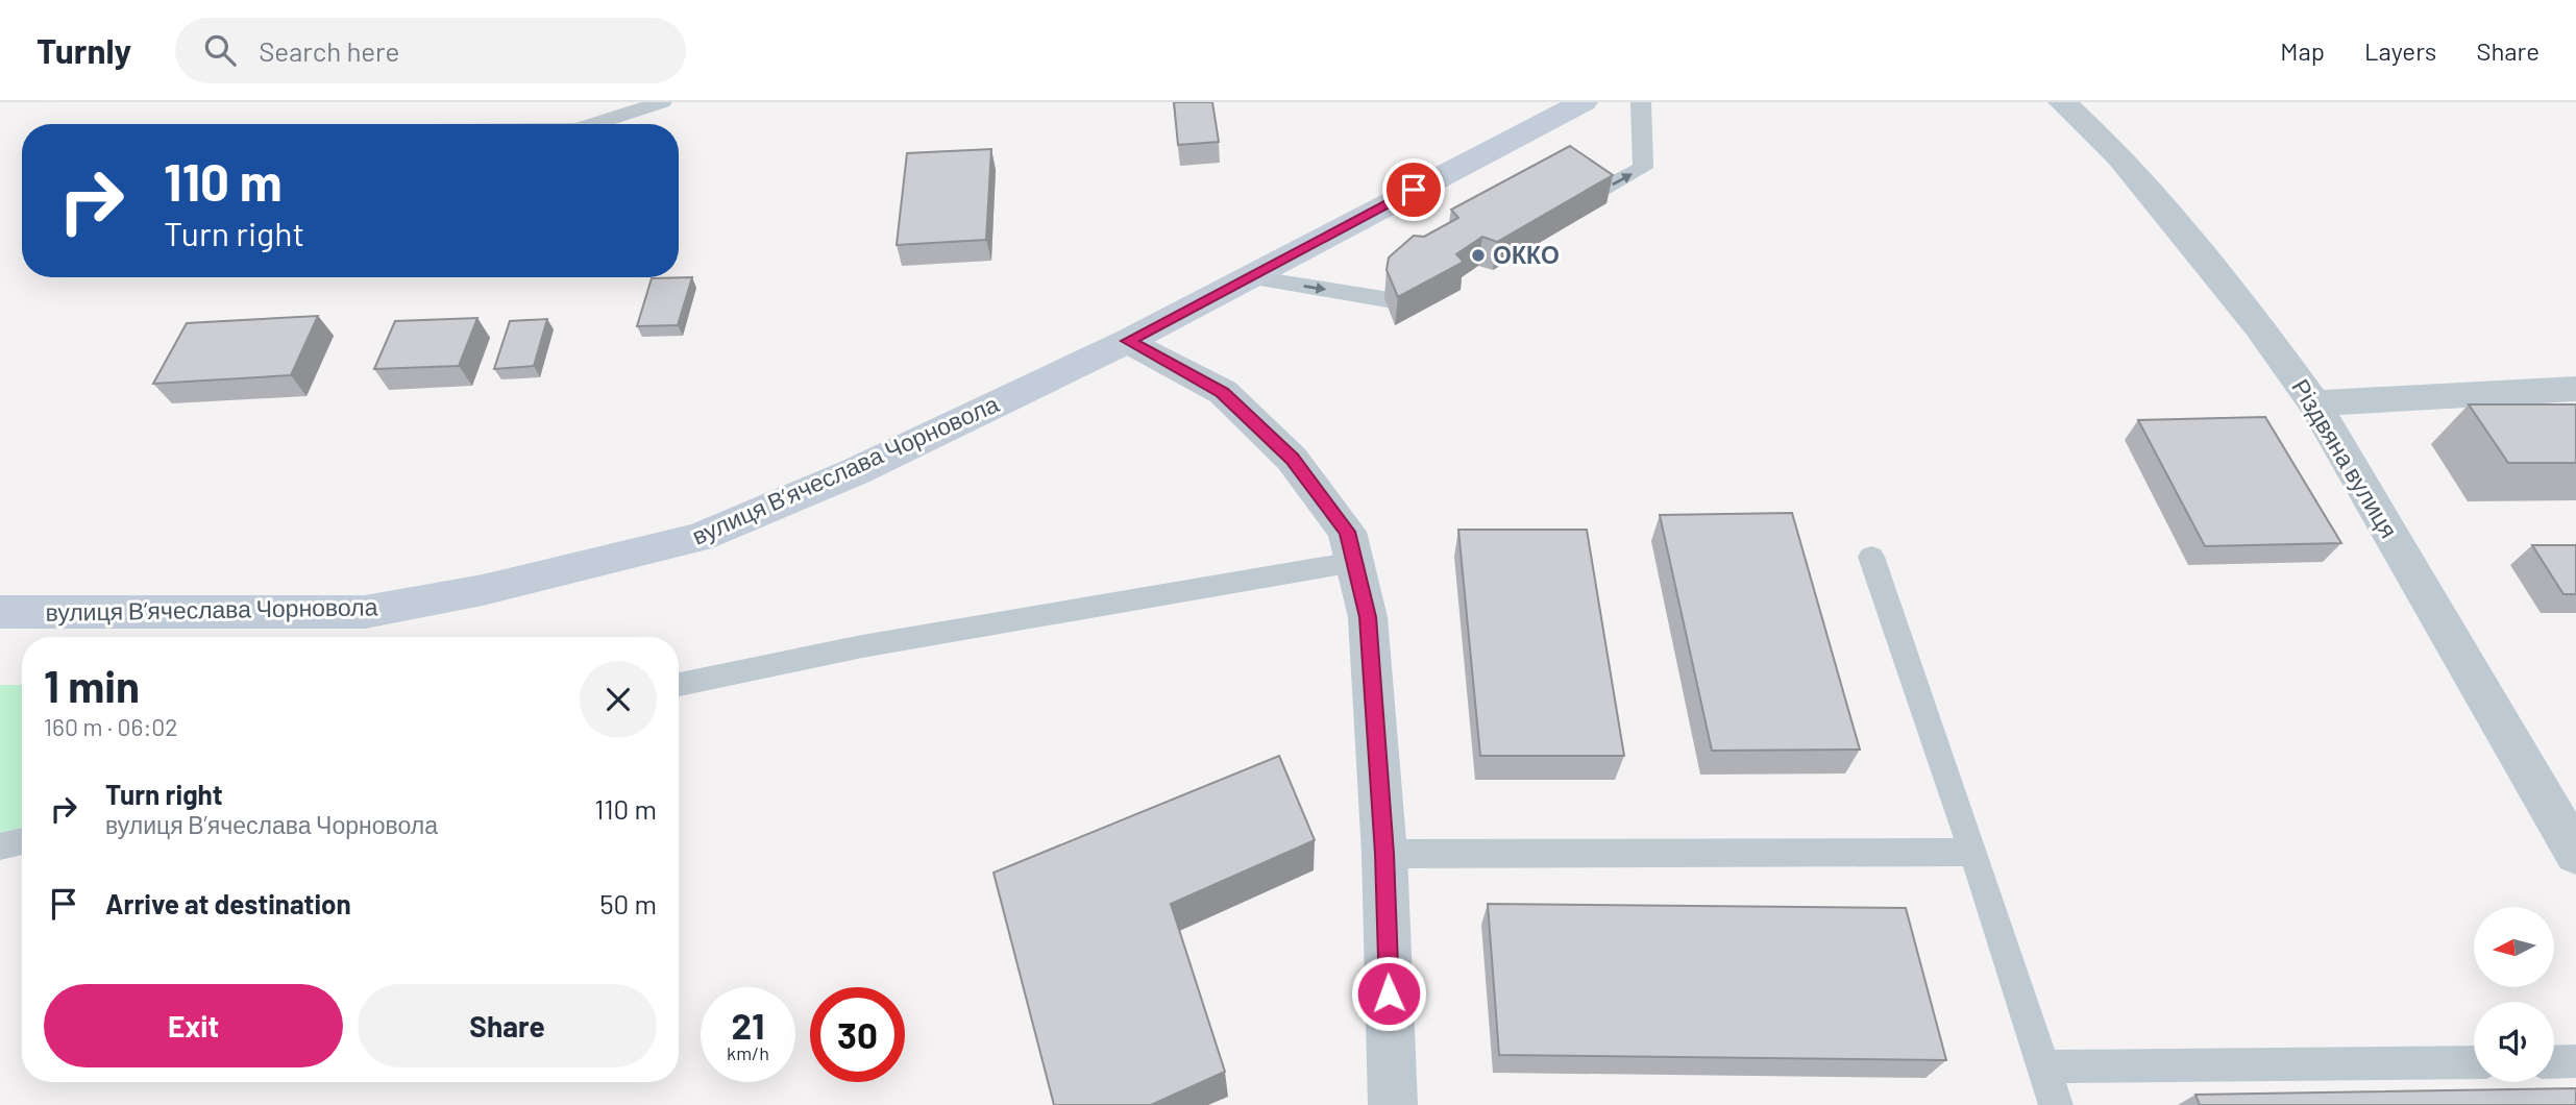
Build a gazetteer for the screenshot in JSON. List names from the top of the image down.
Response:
{
  "streets": {
    "main road": ["вулиця Вʼячеслава Чорновола"],
    "street": ["Різдвяна вулиця"]
  },
  "places": ["ОККО"],
  "north": "left",
  "page": {
    "header": "Turnly",
    "search": "Search here",
    "nav": ["Map", "Layers", "Share"],
    "turn": ["110 m", "Turn right"],
    "heading": ["1 min", "160 m · 06:02"],
    "list": [
      {
        "name": "Turn right",
        "note": "вулиця Вʼячеслава Чорновола",
        "value": "110 m"
      },
      {
        "name": "Arrive at destination",
        "value": "50 m"
      }
    ],
    "buttons": ["Exit", "Share"],
    "speed": "21 km/h",
    "limit": "30"
  }
}
